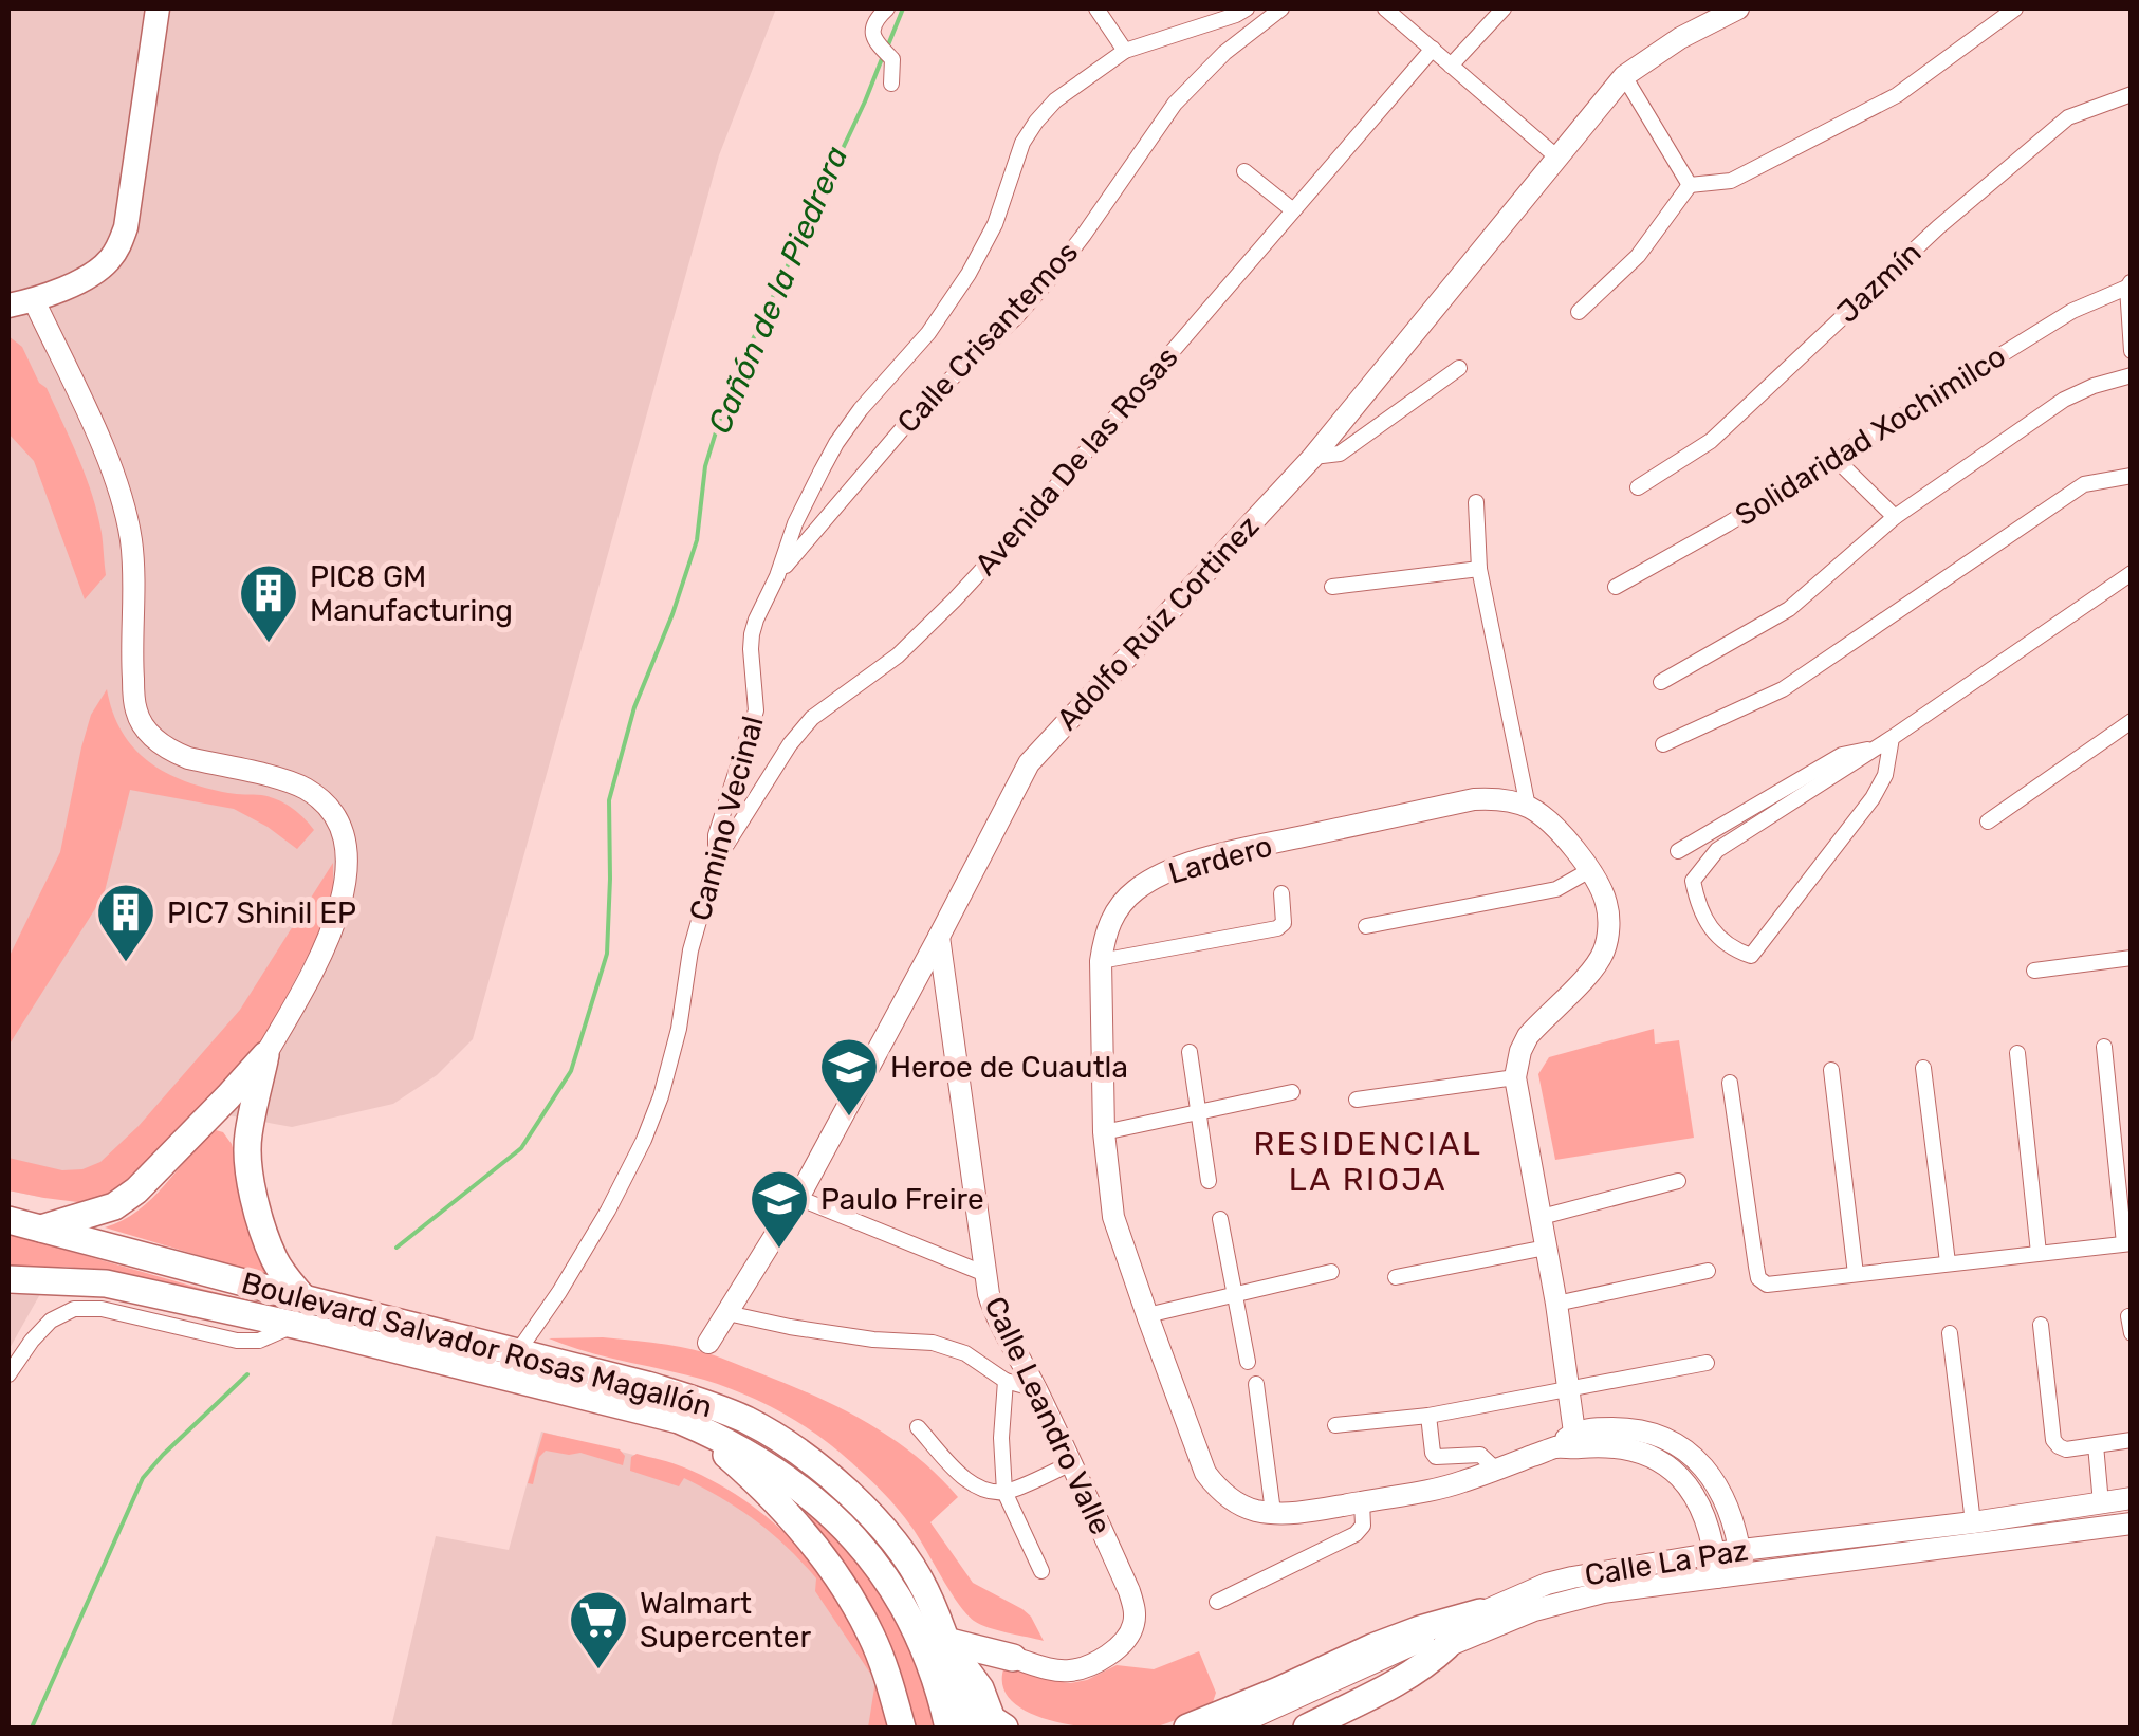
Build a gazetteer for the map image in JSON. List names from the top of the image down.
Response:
{
  "streets": {
    "highway": ["Boulevard Salvador Rosas Magallón"],
    "street": [
      "Jazmín",
      "Calle Crisantemos",
      "Solidaridad Xochimilco",
      "Avenida De las Rosas",
      "Adolfo Ruiz Cortinez",
      "Camino Vecinal",
      "Lardero",
      "Calle Leandro Valle",
      "Calle La Paz"
    ]
  },
  "crossings": [
    ["Calle Crisantemos", "Camino Vecinal"],
    ["Avenida De las Rosas", "Camino Vecinal"],
    ["Adolfo Ruiz Cortinez", "Calle Leandro Valle"],
    ["Camino Vecinal", "Boulevard Salvador Rosas Magallón"],
    ["Lardero", "Calle La Paz"]
  ],
  "districts": ["RESIDENCIAL LA RIOJA"],
  "water": ["Cañón de la Piedrera"],
  "places": {
    "building": ["PIC8 GM Manufacturing", "PIC7 Shinil EP"],
    "school or university": ["Heroe de Cuautla", "Paulo Freire"],
    "supermarket": ["Walmart Supercenter"]
  }
}
